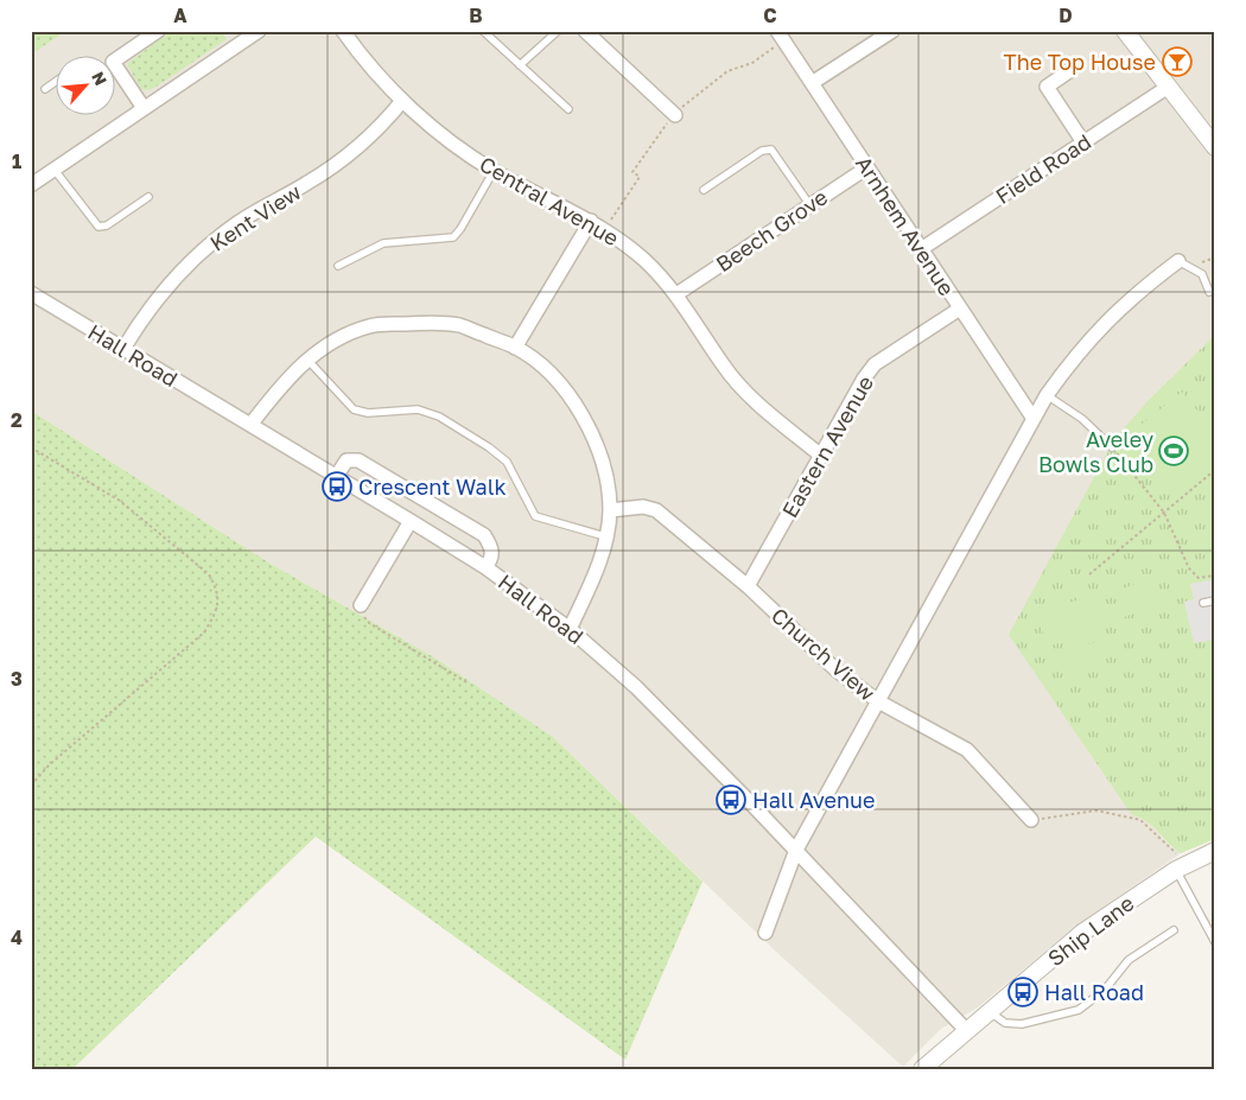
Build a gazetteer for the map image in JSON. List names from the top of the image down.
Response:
{
  "streets": {
    "street": [
      "Field Road",
      "Central Avenue",
      "Kent View",
      "Arnhem Avenue",
      "Beech Grove",
      "Hall Road",
      "Eastern Avenue",
      "Church View",
      "Ship Lane"
    ]
  },
  "crossings": [
    ["Field Road", "Arnhem Avenue"],
    ["Central Avenue", "Kent View"],
    ["Central Avenue", "Beech Grove"],
    ["Central Avenue", "Eastern Avenue"],
    ["Kent View", "Hall Road"],
    ["Arnhem Avenue", "Beech Grove"],
    ["Arnhem Avenue", "Eastern Avenue"],
    ["Hall Road", "Ship Lane"],
    ["Eastern Avenue", "Church View"]
  ],
  "places": {
    "bar": ["The Top House"],
    "sports": ["Aveley Bowls Club"],
    "bus stop": ["Crescent Walk", "Hall Avenue", "Hall Road"]
  },
  "north": "top right",
  "grid": {
    "columns": [
      "A",
      "B",
      "C",
      "D"
    ],
    "rows": [
      "1",
      "2",
      "3",
      "4"
    ]
  }
}
